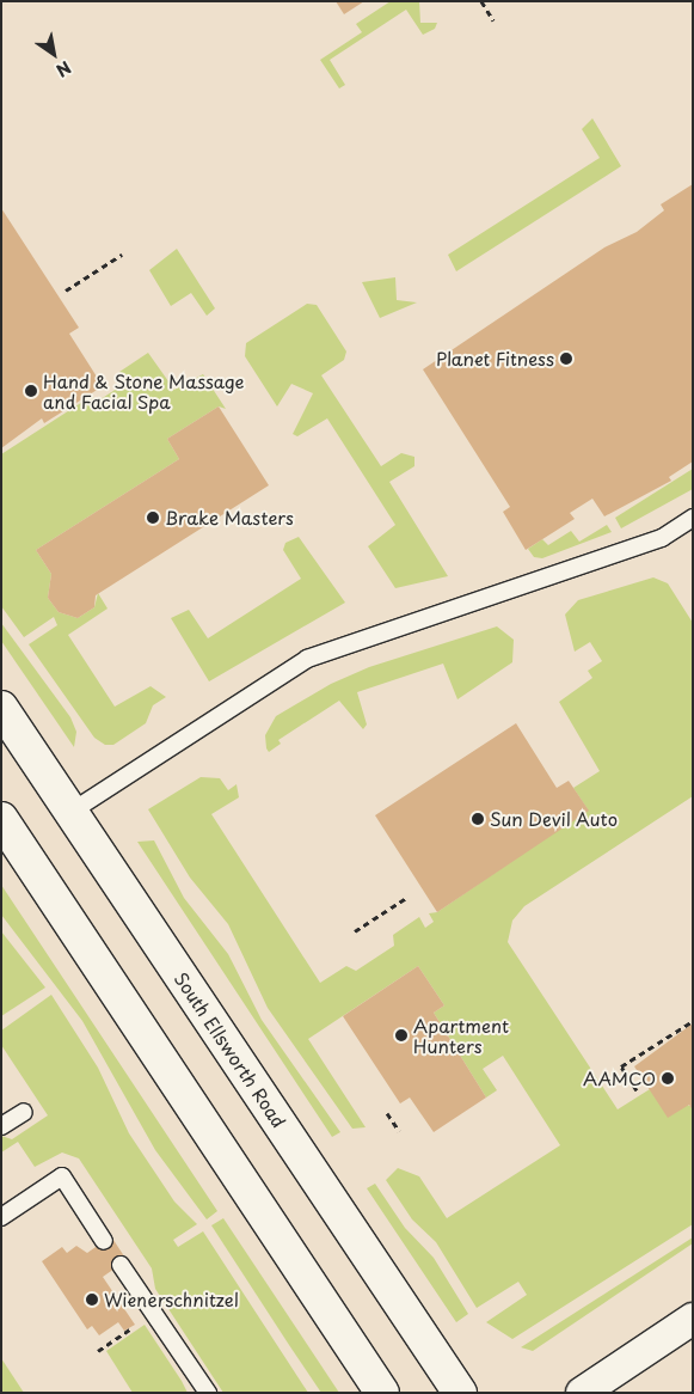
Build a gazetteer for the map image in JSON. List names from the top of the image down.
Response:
{
  "streets": {
    "street": ["South Ellsworth Road"]
  },
  "places": [
    "Planet Fitness",
    "Hand & Stone Massage and Facial Spa",
    "Brake Masters",
    "Sun Devil Auto",
    "Apartment Hunters",
    "AAMCO",
    "Wienerschnitzel"
  ],
  "north": "bottom right"
}
